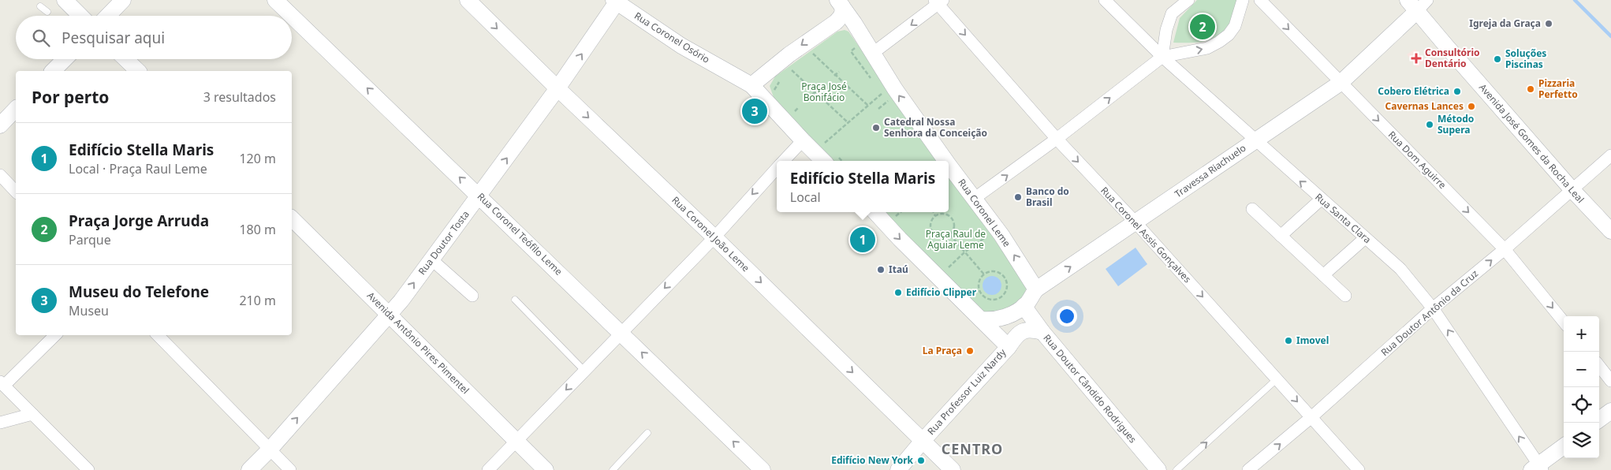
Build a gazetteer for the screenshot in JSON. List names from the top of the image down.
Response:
{
  "streets": {
    "street": [
      "Rua Coronel Osório",
      "Avenida José Gomes da Rocha Leal",
      "Rua Dom Aguirre",
      "Travessa Riachuelo",
      "Rua Coronel Leme",
      "Rua Santa Clara",
      "Rua Coronel Teófilo Leme",
      "Rua Coronel João Leme",
      "Rua Coronel Assis Gonçalves",
      "Rua Doutor Tosta",
      "Rua Doutor Antônio da Cruz",
      "Avenida Antônio Pires Pimentel",
      "Rua Doutor Cândido Rodrigues",
      "Rua Professor Luiz Nardy"
    ]
  },
  "crossings": [
    ["Rua Coronel Osório", "Rua Doutor Tosta"],
    ["Avenida José Gomes da Rocha Leal", "Travessa Riachuelo"],
    ["Avenida José Gomes da Rocha Leal", "Rua Doutor Antônio da Cruz"],
    ["Rua Dom Aguirre", "Travessa Riachuelo"],
    ["Rua Dom Aguirre", "Rua Doutor Antônio da Cruz"],
    ["Travessa Riachuelo", "Rua Coronel Leme"],
    ["Travessa Riachuelo", "Rua Santa Clara"],
    ["Travessa Riachuelo", "Rua Coronel Assis Gonçalves"],
    ["Travessa Riachuelo", "Rua Doutor Cândido Rodrigues"],
    ["Rua Santa Clara", "Rua Doutor Antônio da Cruz"],
    ["Rua Coronel Teófilo Leme", "Rua Doutor Tosta"],
    ["Rua Coronel João Leme", "Rua Doutor Tosta"],
    ["Rua Coronel João Leme", "Rua Professor Luiz Nardy"],
    ["Rua Coronel Assis Gonçalves", "Rua Doutor Antônio da Cruz"],
    ["Rua Doutor Tosta", "Avenida Antônio Pires Pimentel"],
    ["Rua Doutor Cândido Rodrigues", "Rua Professor Luiz Nardy"]
  ],
  "one_way": [
    "Rua Dom Aguirre",
    "Rua Santa Clara",
    "Rua Coronel Teófilo Leme",
    "Rua Coronel Assis Gonçalves",
    "Rua Doutor Tosta",
    "Rua Doutor Antônio da Cruz"
  ],
  "districts": ["CENTRO"],
  "parks": ["Praça José Bonifácio", "Praça Raul de Aguiar Leme"],
  "places": {
    "other": [
      "Igreja da Graça",
      "Soluções Piscinas",
      "Pizzaria Perfetto",
      "Cobero Elétrica",
      "Cavernas Lances",
      "Método Supera",
      "Catedral Nossa Senhora da Conceição",
      "Banco do Brasil",
      "Itaú",
      "Edifício Clipper",
      "Imovel",
      "La Praça",
      "Edifício New York"
    ],
    "health": ["Consultório Dentário"]
  },
  "page": {
    "pins": ["2", "3", "1"],
    "search": "Pesquisar aqui",
    "heading": ["Por perto", "3 resultados"],
    "list": [
      {
        "mark": "1",
        "name": "Edifício Stella Maris",
        "note": "Local · Praça Raul Leme",
        "value": "120 m"
      },
      {
        "mark": "2",
        "name": "Praça Jorge Arruda",
        "note": "Parque",
        "value": "180 m"
      },
      {
        "mark": "3",
        "name": "Museu do Telefone",
        "note": "Museu",
        "value": "210 m"
      }
    ],
    "popup": ["Edifício Stella Maris", "Local"],
    "map_buttons": ["+", "−"]
  }
}
